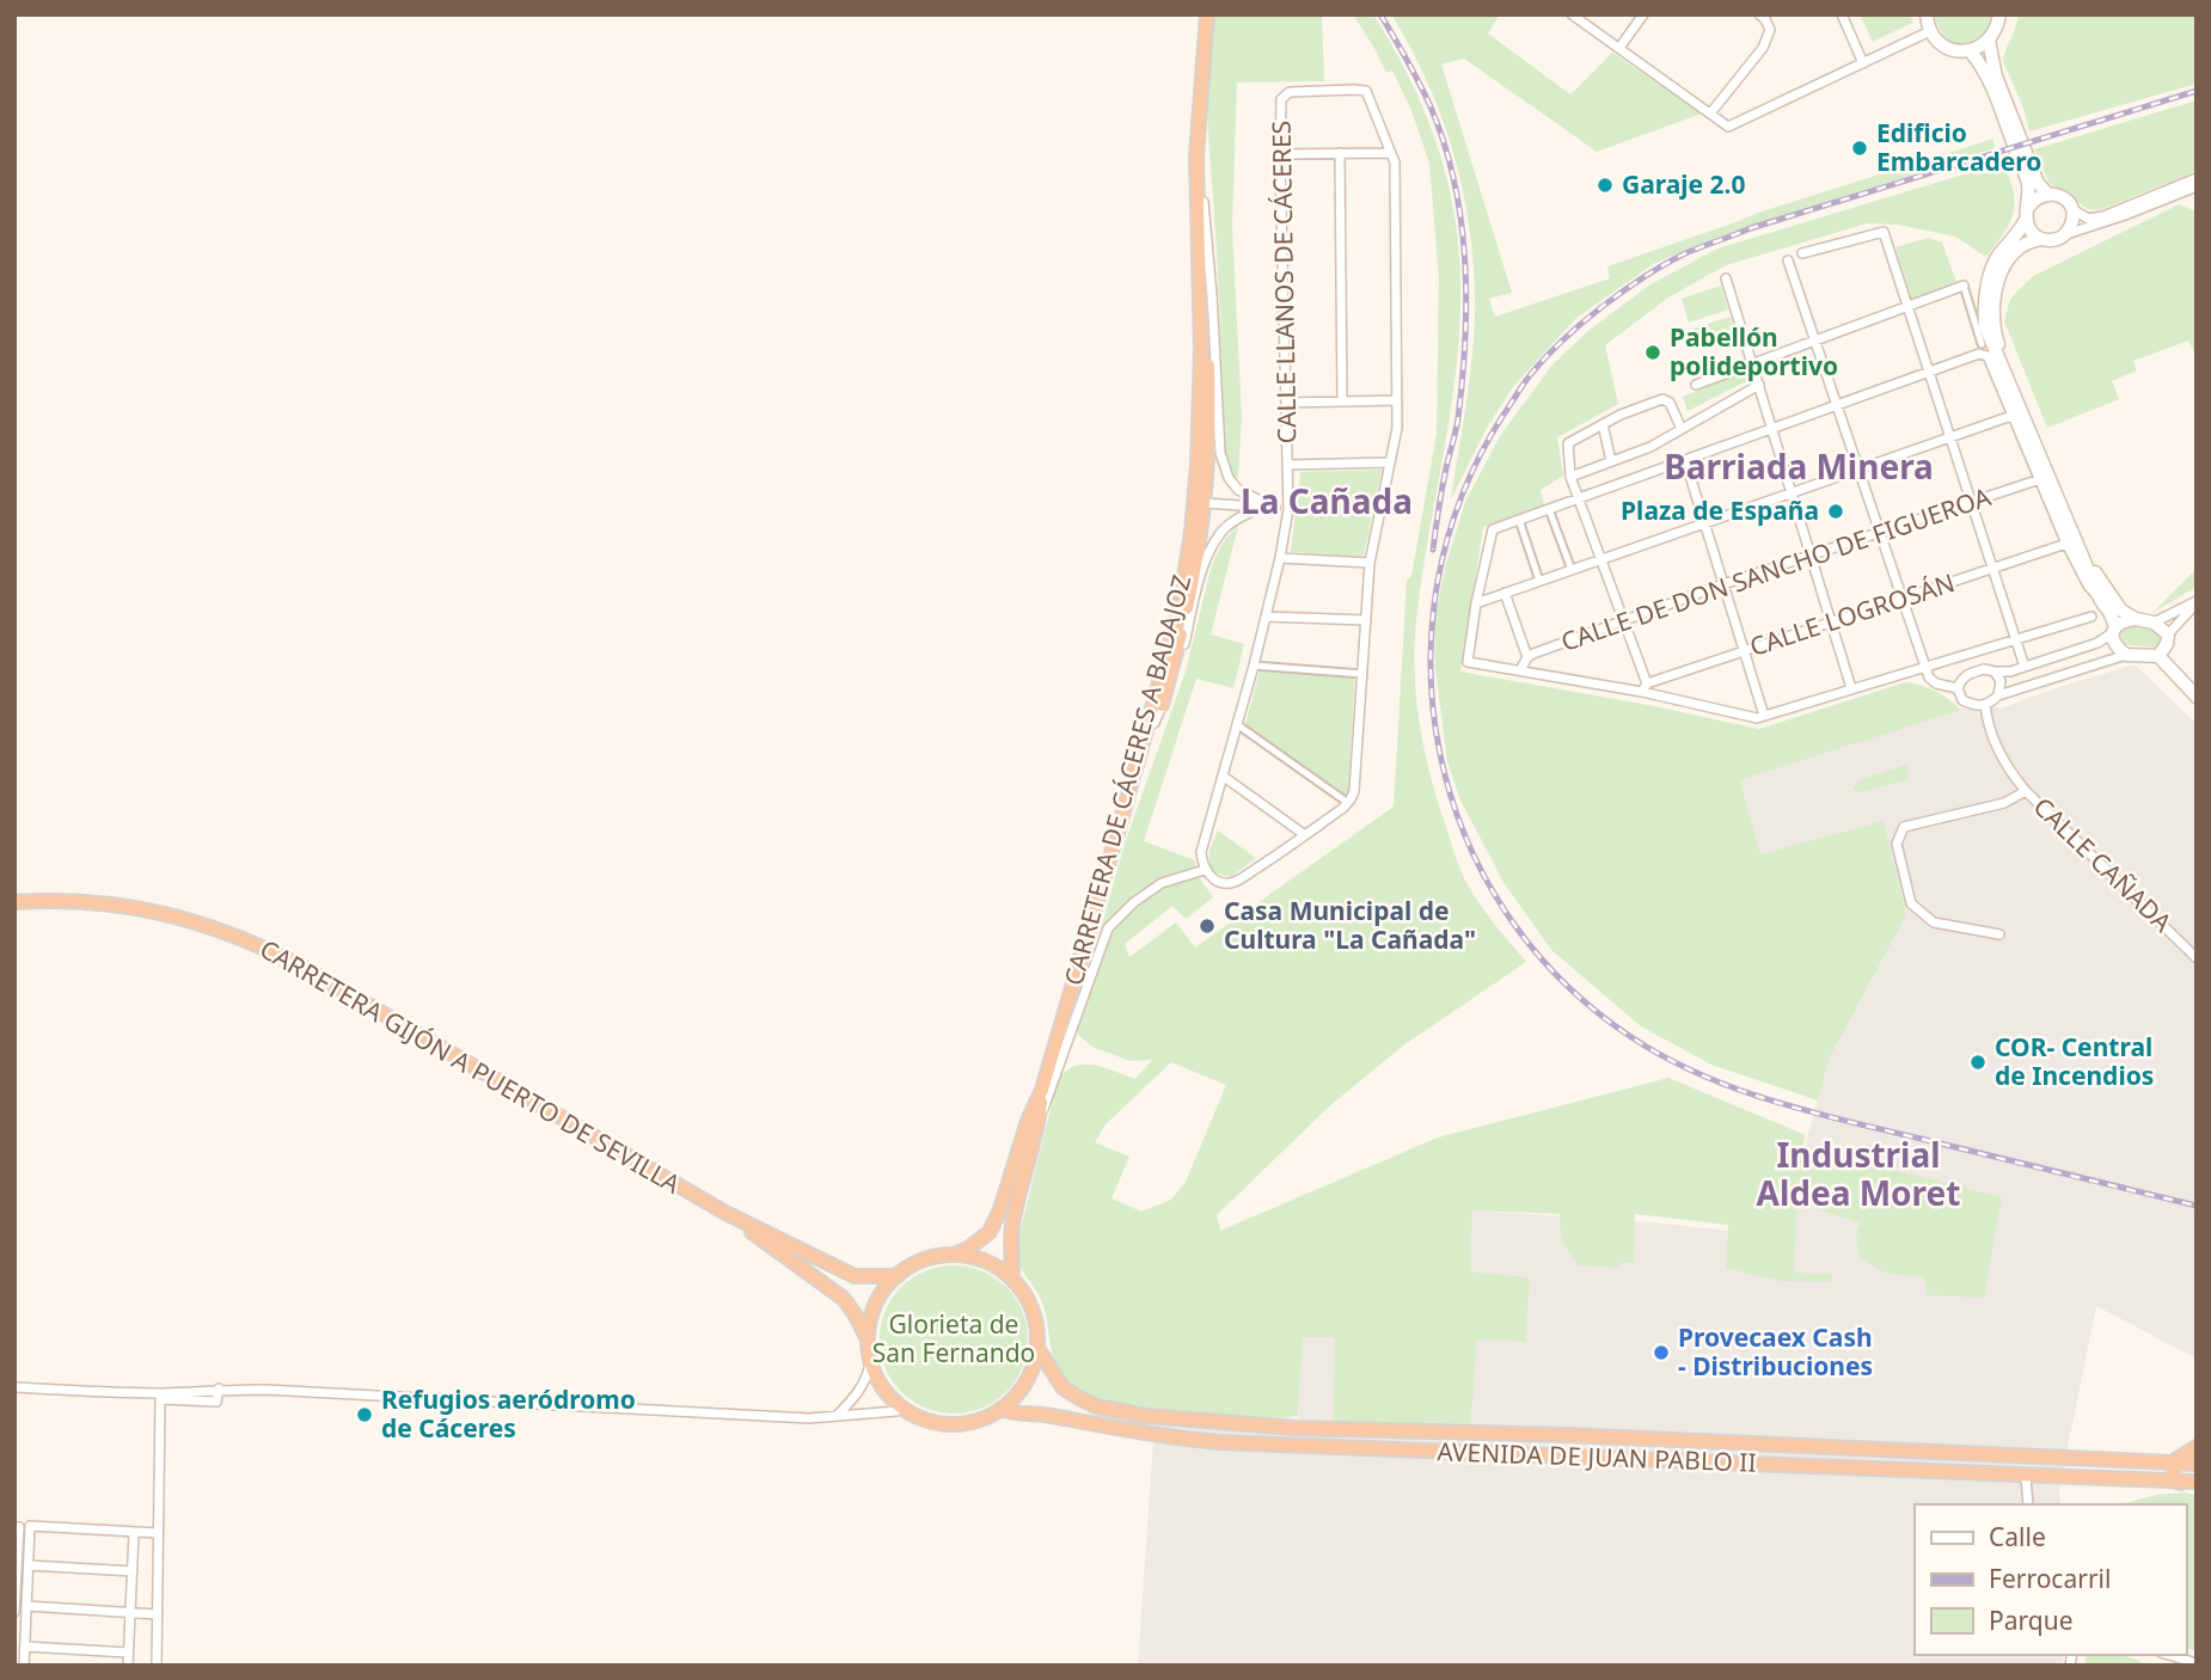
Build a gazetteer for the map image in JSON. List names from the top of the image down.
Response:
{
  "streets": {
    "highway": ["CARRETERA DE CÁCERES A BADAJOZ", "CARRETERA GIJÓN A PUERTO DE SEVILLA", "AVENIDA DE JUAN PABLO II"],
    "street": [
      "CALLE LLANOS DE CÁCERES",
      "CALLE DE DON SANCHO DE FIGUEROA",
      "CALLE LOGROSÁN",
      "CALLE CAÑADA"
    ]
  },
  "crossings": [
    ["CARRETERA GIJÓN A PUERTO DE SEVILLA", "AVENIDA DE JUAN PABLO II"]
  ],
  "districts": ["Barriada Minera", "La Cañada", "Industrial Aldea Moret"],
  "parks": ["Glorieta de San Fernando"],
  "places": [
    "Edificio Embarcadero",
    "Garaje 2.0",
    "Pabellón polideportivo",
    "Plaza de España",
    "Casa Municipal de Cultura \"La Cañada\"",
    "COR- Central de Incendios",
    "Provecaex Cash - Distribuciones",
    "Refugios aeródromo de Cáceres"
  ],
  "legend": ["Calle", "Ferrocarril", "Parque"]
}
